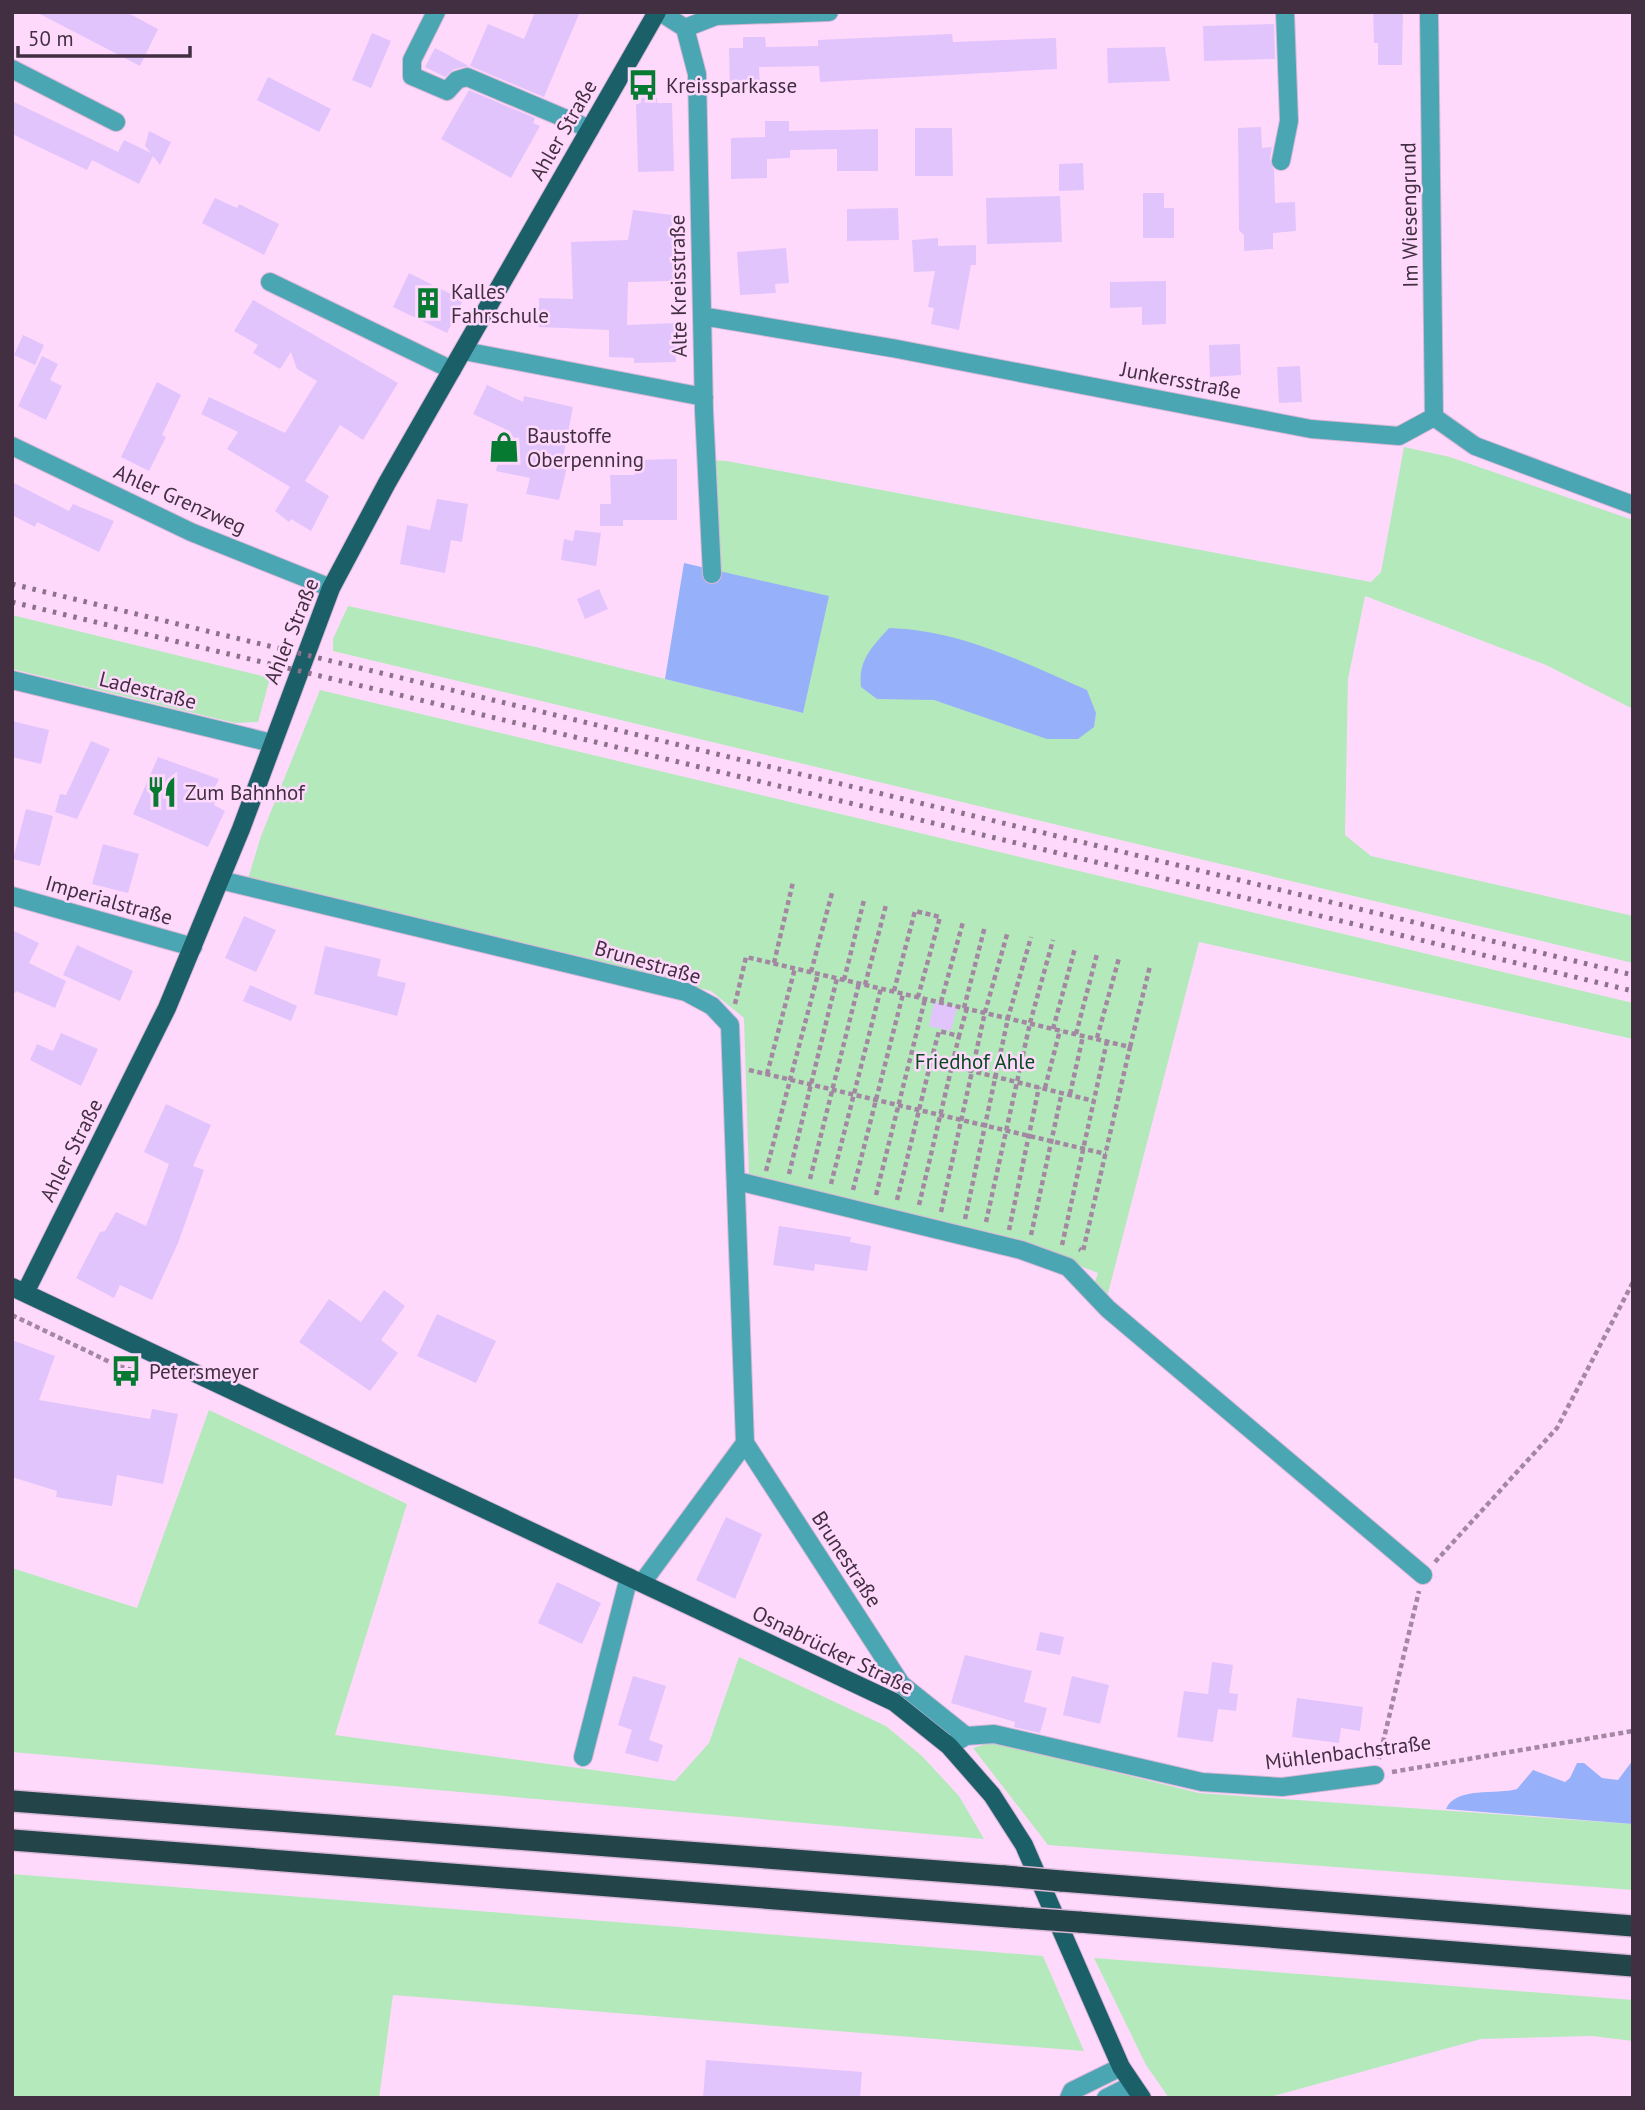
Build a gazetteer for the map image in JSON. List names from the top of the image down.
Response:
{
  "streets": {
    "main road": ["Ahler Straße", "Osnabrücker Straße"],
    "street": [
      "Im Wiesengrund",
      "Alte Kreisstraße",
      "Junkersstraße",
      "Ahler Grenzweg",
      "Ladestraße",
      "Imperialstraße",
      "Brunestraße",
      "Mühlenbachstraße"
    ]
  },
  "crossings": [
    ["Ahler Straße", "Ahler Grenzweg"],
    ["Ahler Straße", "Ladestraße"],
    ["Ahler Straße", "Imperialstraße"],
    ["Ahler Straße", "Brunestraße"],
    ["Ahler Straße", "Osnabrücker Straße"],
    ["Im Wiesengrund", "Junkersstraße"],
    ["Alte Kreisstraße", "Junkersstraße"],
    ["Brunestraße", "Mühlenbachstraße"],
    ["Osnabrücker Straße", "Mühlenbachstraße"]
  ],
  "parks": ["Friedhof Ahle"],
  "places": {
    "bus stop": ["Kreissparkasse", "Petersmeyer"],
    "building": ["Kalles Fahrschule"],
    "shop": ["Baustoffe Oberpenning"],
    "restaurant": ["Zum Bahnhof"]
  },
  "scale_bar": "50 m"
}
